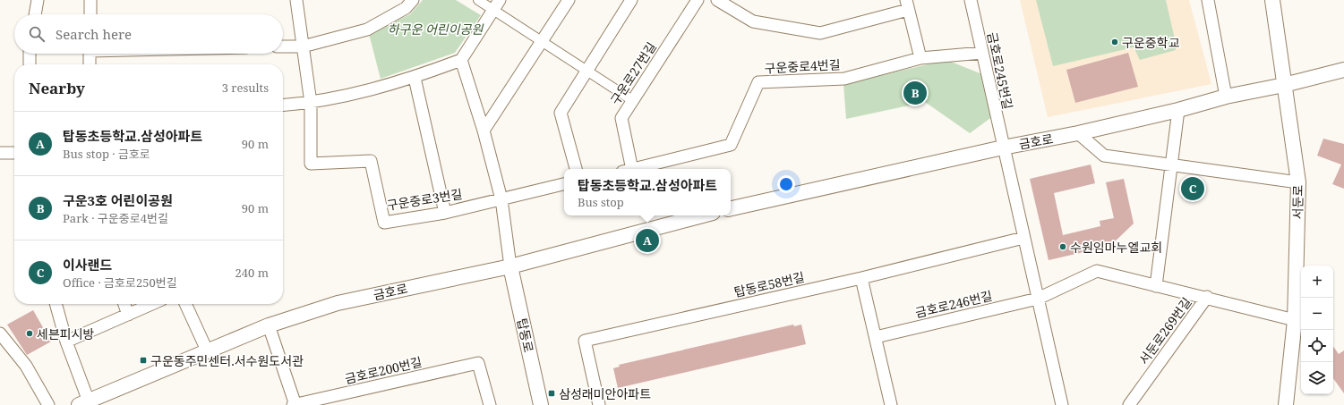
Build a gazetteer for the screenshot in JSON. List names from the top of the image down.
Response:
{
  "streets": {
    "street": [
      "구운중로4번길",
      "금호로245번길",
      "구운로27번길",
      "금호로",
      "구운중로3번길",
      "서둔로",
      "탑동로58번길",
      "금호로246번길",
      "서둔로269번길",
      "탑동로",
      "금호로200번길"
    ]
  },
  "crossings": [
    ["구운중로4번길", "금호로245번길"],
    ["금호로245번길", "금호로"],
    ["금호로", "서둔로"],
    ["금호로", "탑동로"],
    ["금호로", "금호로200번길"],
    ["금호로246번길", "서둔로269번길"]
  ],
  "parks": ["하구운 어린이공원"],
  "places": {
    "other": ["구운중학교", "수원임마누엘교회", "세븐피시방"],
    "transit": ["구운동주민센터.서수원도서관", "삼성래미안아파트"]
  },
  "page": {
    "search": "Search here",
    "heading": ["Nearby", "3 results"],
    "pins": ["B", "C", "A"],
    "list": [
      {
        "mark": "A",
        "name": "탑동초등학교.삼성아파트",
        "note": "Bus stop · 금호로",
        "value": "90 m"
      },
      {
        "mark": "B",
        "name": "구운3호 어린이공원",
        "note": "Park · 구운중로4번길",
        "value": "90 m"
      },
      {
        "mark": "C",
        "name": "이사랜드",
        "note": "Office · 금호로250번길",
        "value": "240 m"
      }
    ],
    "popup": ["탑동초등학교.삼성아파트", "Bus stop"],
    "map_buttons": ["+", "−"]
  }
}
